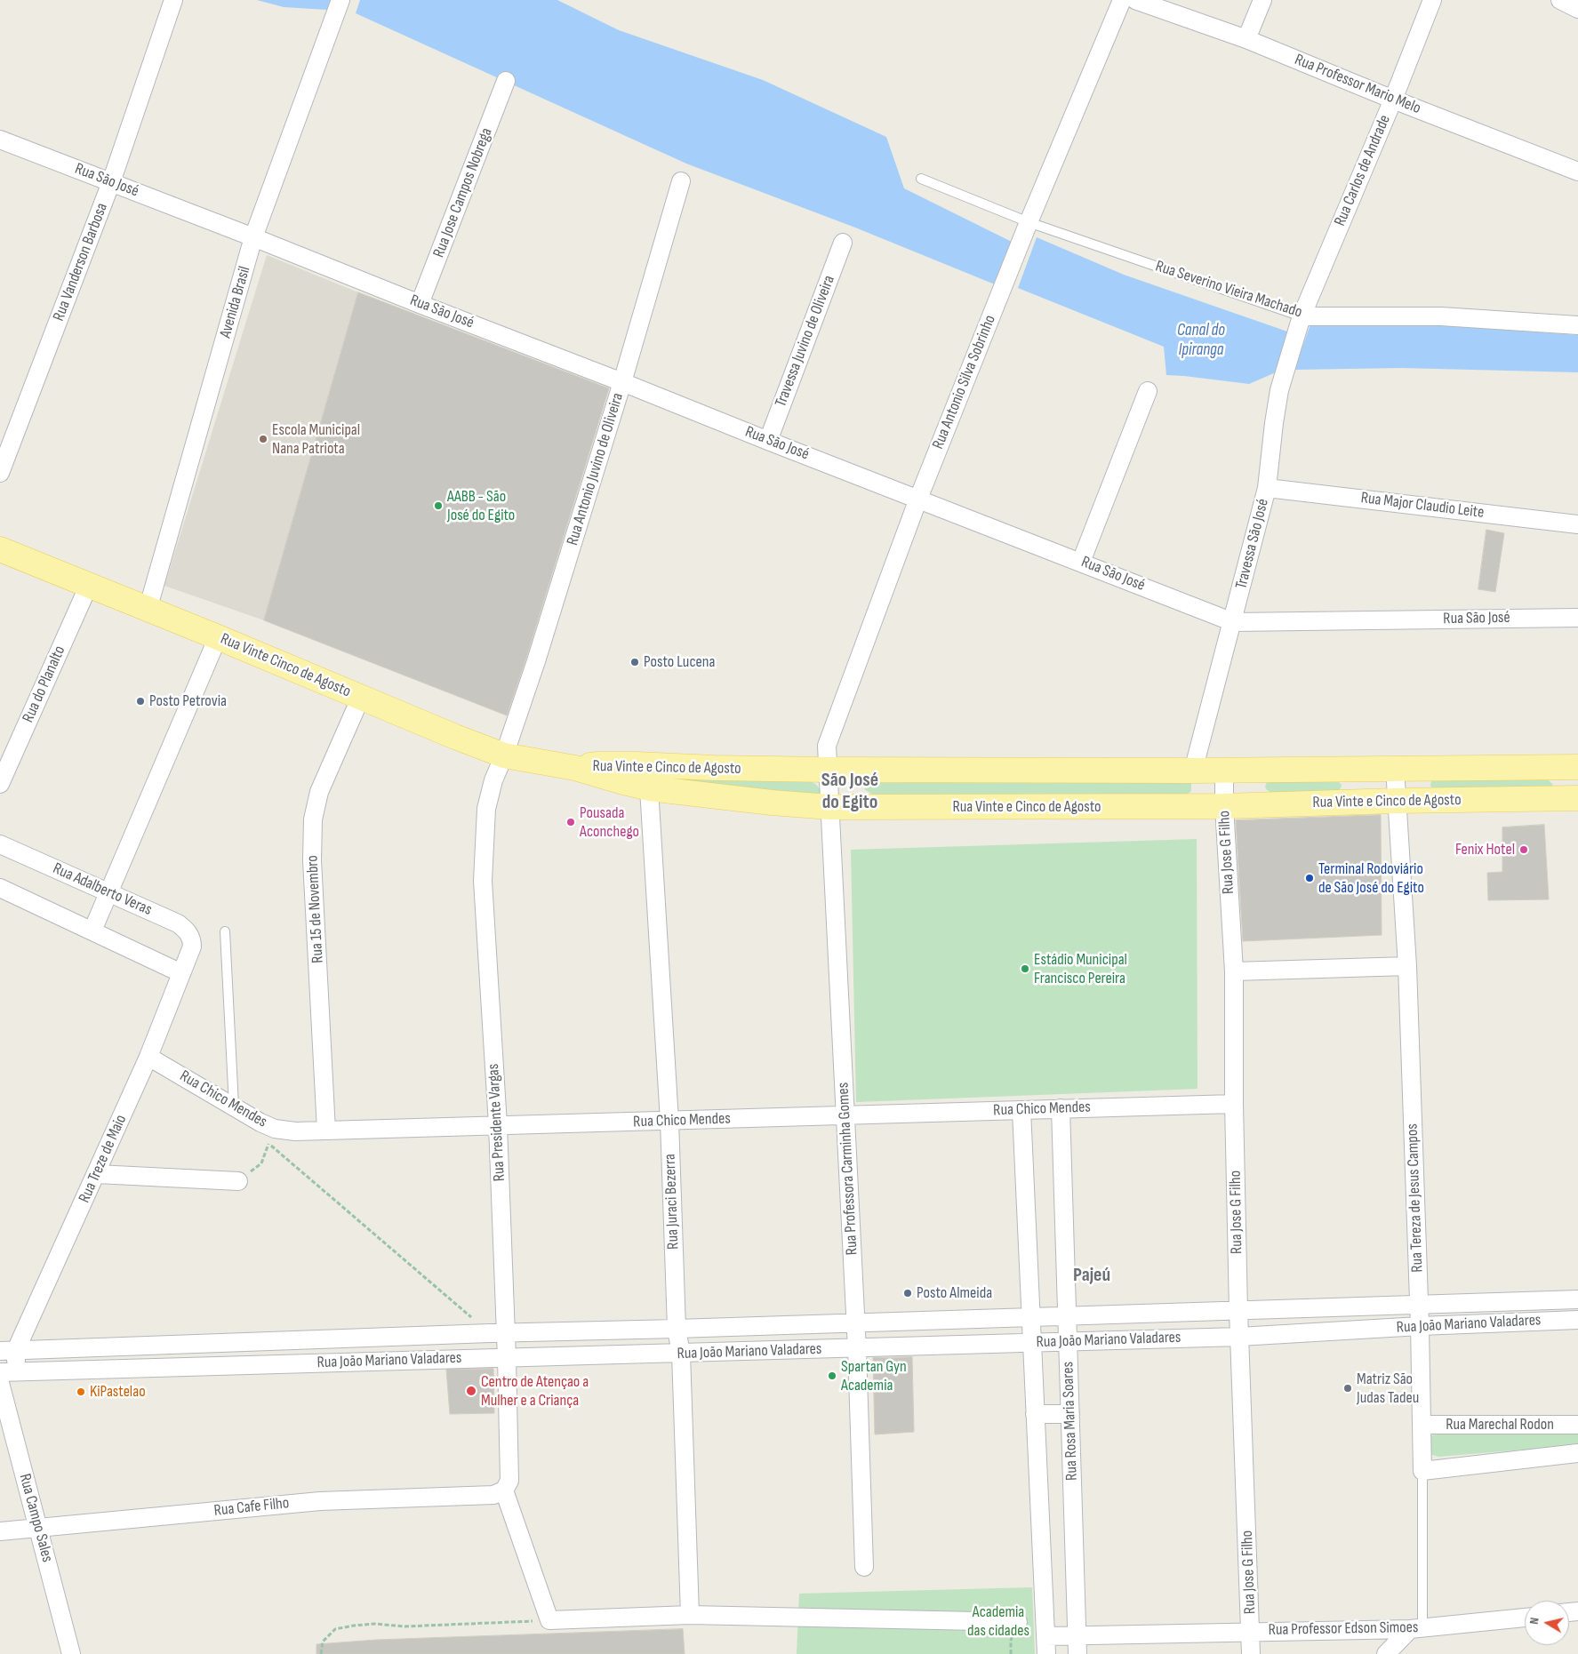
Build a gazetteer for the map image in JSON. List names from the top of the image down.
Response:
{
  "streets": {
    "main road": ["Rua Vinte Cinco de Agosto", "Rua Vinte e Cinco de Agosto"],
    "street": [
      "Rua Professor Mario Melo",
      "Rua Carlos de Andrade",
      "Rua São José",
      "Rua Jose Campos Nobrega",
      "Rua Vanderson Barbosa",
      "Rua Severino Vieira Machado",
      "Avenida Brasil",
      "Travessa Juvino de Oliveira",
      "Rua Antonio Silva Sobrinho",
      "Rua Antonio Juvino de Oliveira",
      "Rua Major Claudio Leite",
      "Travessa São José",
      "Rua do Planalto",
      "Rua Jose G Filho",
      "Rua Adalberto Veras",
      "Rua 15 de Novembro",
      "Rua Chico Mendes",
      "Rua Presidente Vargas",
      "Rua Treze de Maio",
      "Rua Professora Carminha Gomes",
      "Rua Tereza de Jesus Campos",
      "Rua Juraci Bezerra",
      "Rua João Mariano Valadares",
      "Rua Rosa Maria Soares",
      "Rua Marechal Rodon",
      "Rua Cafe Filho",
      "Rua Campo Sales",
      "Rua Professor Edson Simoes"
    ]
  },
  "crossings": [
    ["Rua Professor Mario Melo", "Rua Carlos de Andrade"],
    ["Rua Carlos de Andrade", "Rua Severino Vieira Machado"],
    ["Rua Carlos de Andrade", "Travessa São José"],
    ["Rua São José", "Rua Jose Campos Nobrega"],
    ["Rua São José", "Rua Vanderson Barbosa"],
    ["Rua São José", "Avenida Brasil"],
    ["Rua São José", "Travessa Juvino de Oliveira"],
    ["Rua São José", "Rua Antonio Silva Sobrinho"],
    ["Rua São José", "Rua Antonio Juvino de Oliveira"],
    ["Rua São José", "Travessa São José"],
    ["Rua Severino Vieira Machado", "Rua Antonio Silva Sobrinho"],
    ["Rua Severino Vieira Machado", "Travessa São José"],
    ["Avenida Brasil", "Rua Vinte Cinco de Agosto"],
    ["Rua Antonio Silva Sobrinho", "Rua Vinte e Cinco de Agosto"],
    ["Rua Antonio Silva Sobrinho", "Rua Professora Carminha Gomes"],
    ["Rua Antonio Juvino de Oliveira", "Rua Vinte Cinco de Agosto"],
    ["Rua Antonio Juvino de Oliveira", "Rua Presidente Vargas"],
    ["Rua Major Claudio Leite", "Travessa São José"],
    ["Travessa São José", "Rua Vinte e Cinco de Agosto"],
    ["Rua Vinte Cinco de Agosto", "Rua do Planalto"],
    ["Rua Vinte Cinco de Agosto", "Rua Vinte e Cinco de Agosto"],
    ["Rua Vinte Cinco de Agosto", "Rua 15 de Novembro"],
    ["Rua Vinte Cinco de Agosto", "Rua Presidente Vargas"],
    ["Rua Vinte e Cinco de Agosto", "Rua Jose G Filho"],
    ["Rua Vinte e Cinco de Agosto", "Rua Professora Carminha Gomes"],
    ["Rua Vinte e Cinco de Agosto", "Rua Tereza de Jesus Campos"],
    ["Rua Vinte e Cinco de Agosto", "Rua Juraci Bezerra"],
    ["Rua Jose G Filho", "Rua Chico Mendes"],
    ["Rua Jose G Filho", "Rua João Mariano Valadares"],
    ["Rua Jose G Filho", "Rua Professor Edson Simoes"],
    ["Rua Adalberto Veras", "Rua Treze de Maio"],
    ["Rua 15 de Novembro", "Rua Chico Mendes"],
    ["Rua Chico Mendes", "Rua Presidente Vargas"],
    ["Rua Chico Mendes", "Rua Treze de Maio"],
    ["Rua Chico Mendes", "Rua Professora Carminha Gomes"],
    ["Rua Chico Mendes", "Rua Juraci Bezerra"],
    ["Rua Chico Mendes", "Rua Rosa Maria Soares"],
    ["Rua Presidente Vargas", "Rua João Mariano Valadares"],
    ["Rua Presidente Vargas", "Rua Cafe Filho"],
    ["Rua Treze de Maio", "Rua João Mariano Valadares"],
    ["Rua Professora Carminha Gomes", "Rua João Mariano Valadares"],
    ["Rua Tereza de Jesus Campos", "Rua João Mariano Valadares"],
    ["Rua Tereza de Jesus Campos", "Rua Marechal Rodon"],
    ["Rua Tereza de Jesus Campos", "Rua Professor Edson Simoes"],
    ["Rua Juraci Bezerra", "Rua João Mariano Valadares"],
    ["Rua João Mariano Valadares", "Rua Rosa Maria Soares"],
    ["Rua Rosa Maria Soares", "Rua Professor Edson Simoes"],
    ["Rua Cafe Filho", "Rua Campo Sales"]
  ],
  "districts": ["São José do Egito", "Pajeú"],
  "water": ["Canal do Ipiranga"],
  "parks": ["Academia das cidades"],
  "places": [
    "Escola Municipal Nana Patriota",
    "AABB - São José do Egito",
    "Posto Lucena",
    "Posto Petrovia",
    "Pousada Aconchego",
    "Fenix Hotel",
    "Terminal Rodoviário de São José do Egito",
    "Estádio Municipal Francisco Pereira",
    "Posto Almeida",
    "Spartan Gyn Academia",
    "Matriz São Judas Tadeu",
    "Centro de Atençao a Mulher e a Criança",
    "KiPastelao"
  ],
  "north": "left"
}
